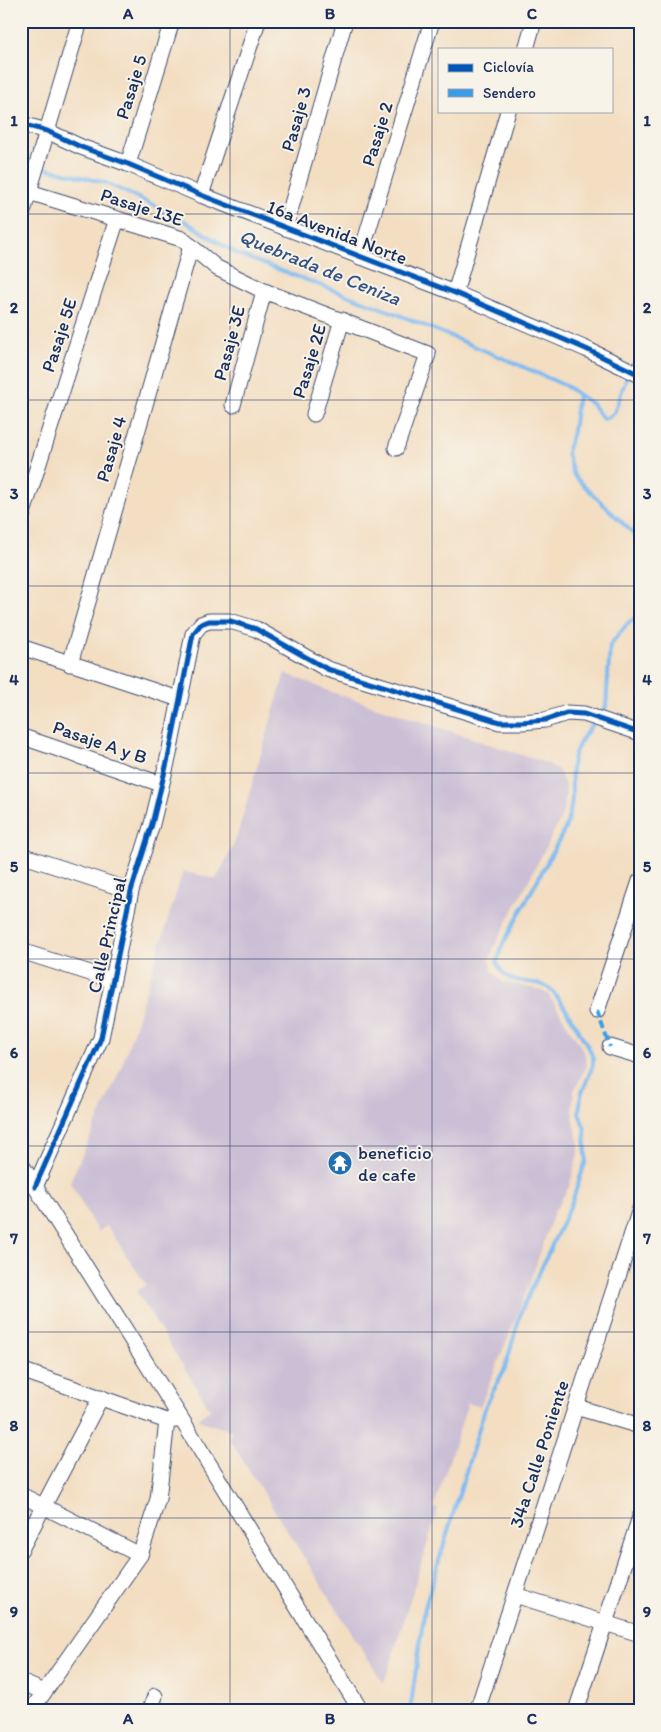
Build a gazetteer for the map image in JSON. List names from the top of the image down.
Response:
{
  "streets": {
    "street": [
      "Pasaje 5",
      "Pasaje 3",
      "Pasaje 2",
      "Pasaje 13E",
      "16a Avenida Norte",
      "Pasaje 5E",
      "Pasaje 3E",
      "Pasaje 2E",
      "Pasaje 4",
      "Pasaje A y B",
      "Calle Principal",
      "34a Calle Poniente"
    ]
  },
  "crossings": [
    ["Pasaje 5", "16a Avenida Norte"],
    ["Pasaje 3", "16a Avenida Norte"],
    ["Pasaje 2", "16a Avenida Norte"],
    ["Pasaje 13E", "Pasaje 5E"],
    ["Pasaje 13E", "Pasaje 3E"],
    ["Pasaje 13E", "Pasaje 2E"],
    ["Pasaje 13E", "Pasaje 4"],
    ["Pasaje A y B", "Calle Principal"]
  ],
  "water": ["Quebrada de Ceniza"],
  "places": {
    "temple": ["beneficio de cafe"]
  },
  "legend": ["Ciclovía", "Sendero"],
  "grid": {
    "columns": ["A", "B", "C"],
    "rows": [
      "1",
      "2",
      "3",
      "4",
      "5",
      "6",
      "7",
      "8",
      "9"
    ]
  }
}
